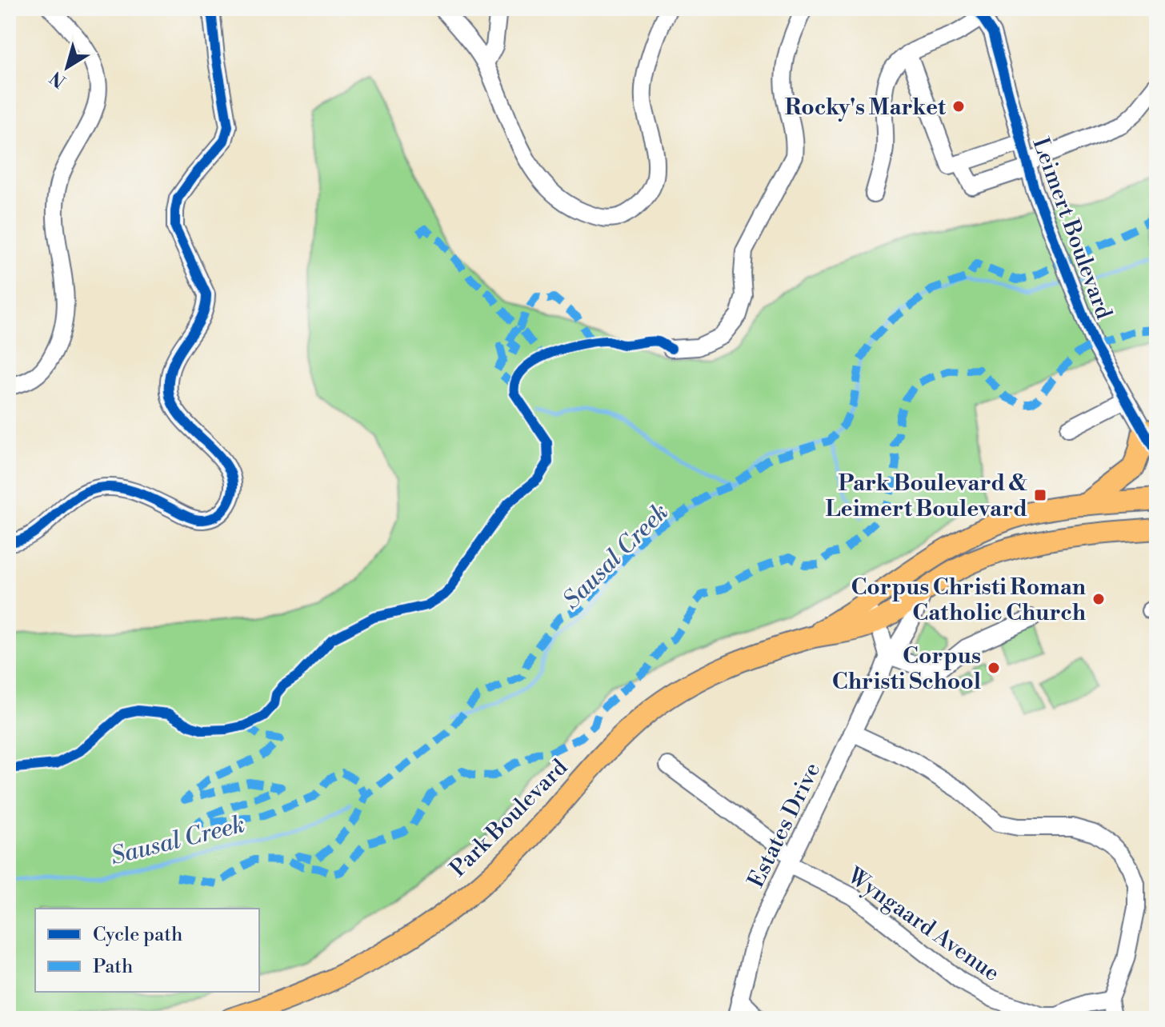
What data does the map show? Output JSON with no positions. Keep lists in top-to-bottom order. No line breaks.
{"streets":{"main road":["Park Boulevard"],"street":["Leimert Boulevard","Estates Drive","Wyngaard Avenue"]},"crossings":[["Park Boulevard","Estates Drive"],["Estates Drive","Wyngaard Avenue"]],"water":["Sausal Creek"],"places":{"other":["Rocky's Market","Corpus Christi Roman Catholic Church","Corpus Christi School"],"transit":["Park Boulevard & Leimert Boulevard"]},"legend":["Cycle path","Path"],"north":"bottom left"}
